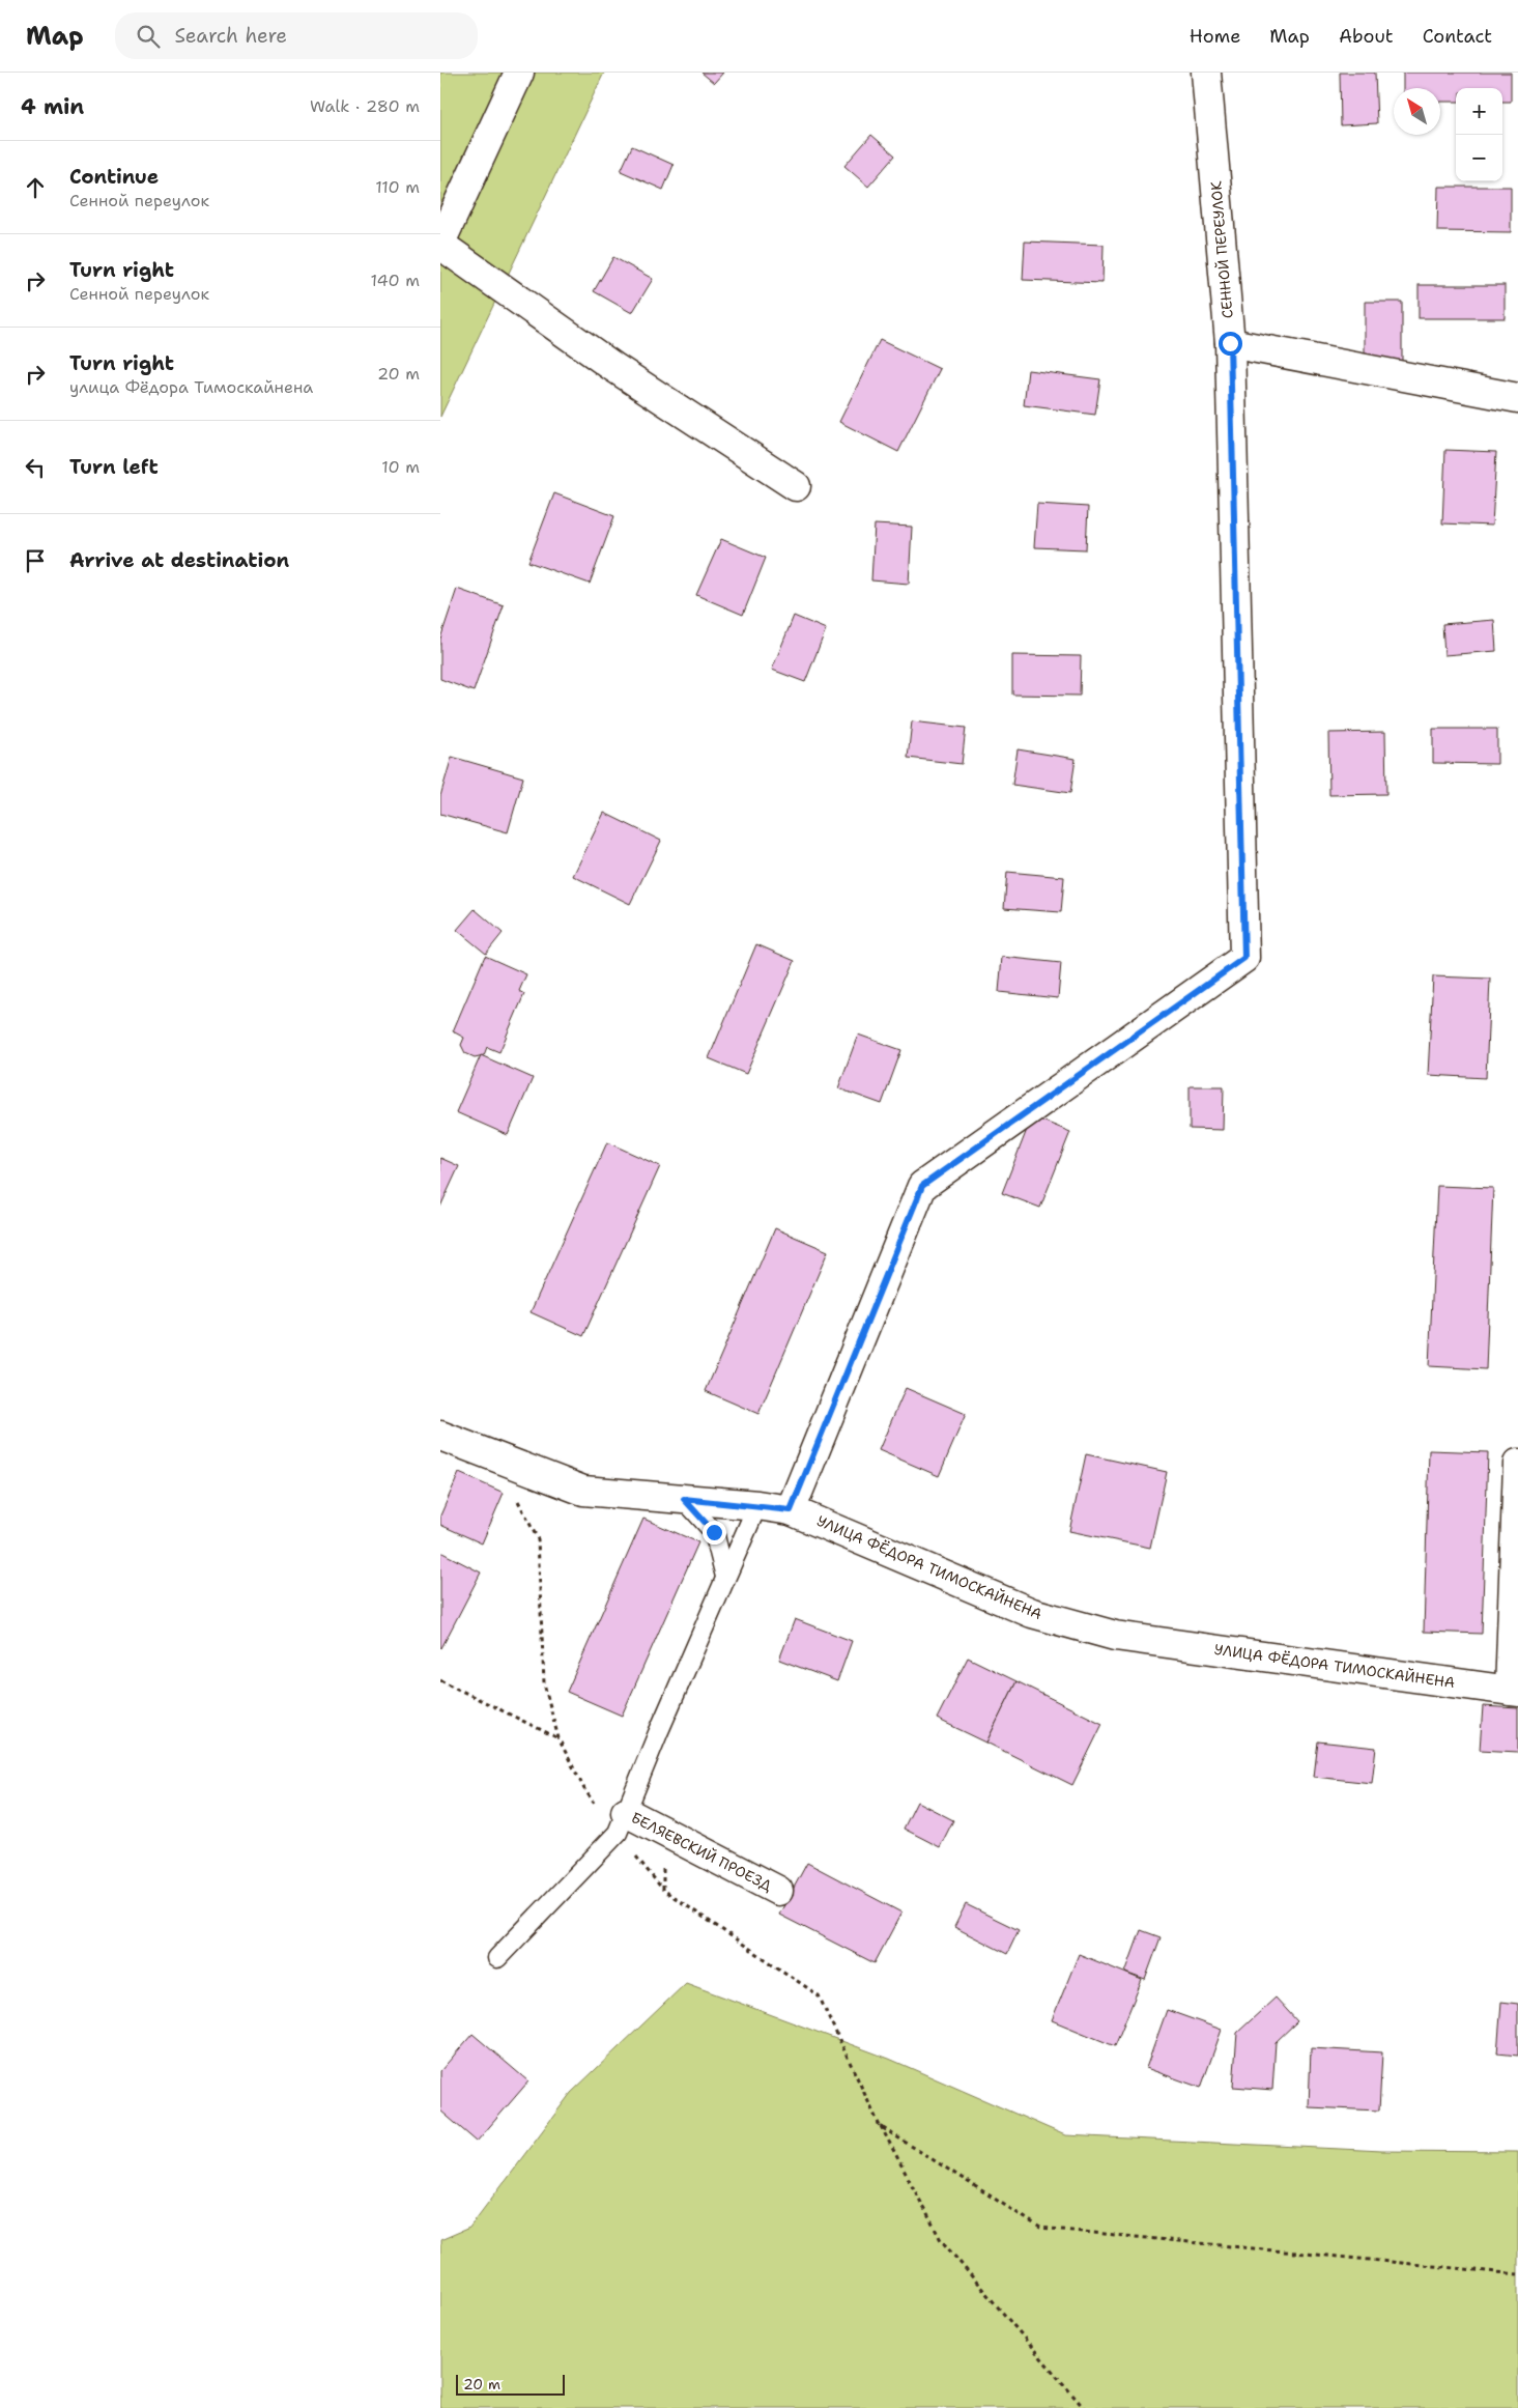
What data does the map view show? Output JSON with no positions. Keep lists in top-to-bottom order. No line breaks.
{"streets":{"street":["СЕННОЙ ПЕРЕУЛОК","УЛИЦА ФЁДОРА ТИМОСКАЙНЕНА","БЕЛЯЕВСКИЙ ПРОЕЗД"]},"crossings":[["СЕННОЙ ПЕРЕУЛОК","УЛИЦА ФЁДОРА ТИМОСКАЙНЕНА"]],"scale_bar":"20 m","north":"top left","page":{"header":"Map","search":"Search here","nav":["Home","Map","About","Contact"],"heading":["4 min","Walk · 280 m"],"map_buttons":["+","−"],"list":[["Continue","Сенной переулок","110 m"],["Turn right","Сенной переулок","140 m"],["Turn right","улица Фёдора Тимоскайнена","20 m"],["Turn left","10 m"],"Arrive at destination"],"scale":"20 m"}}
